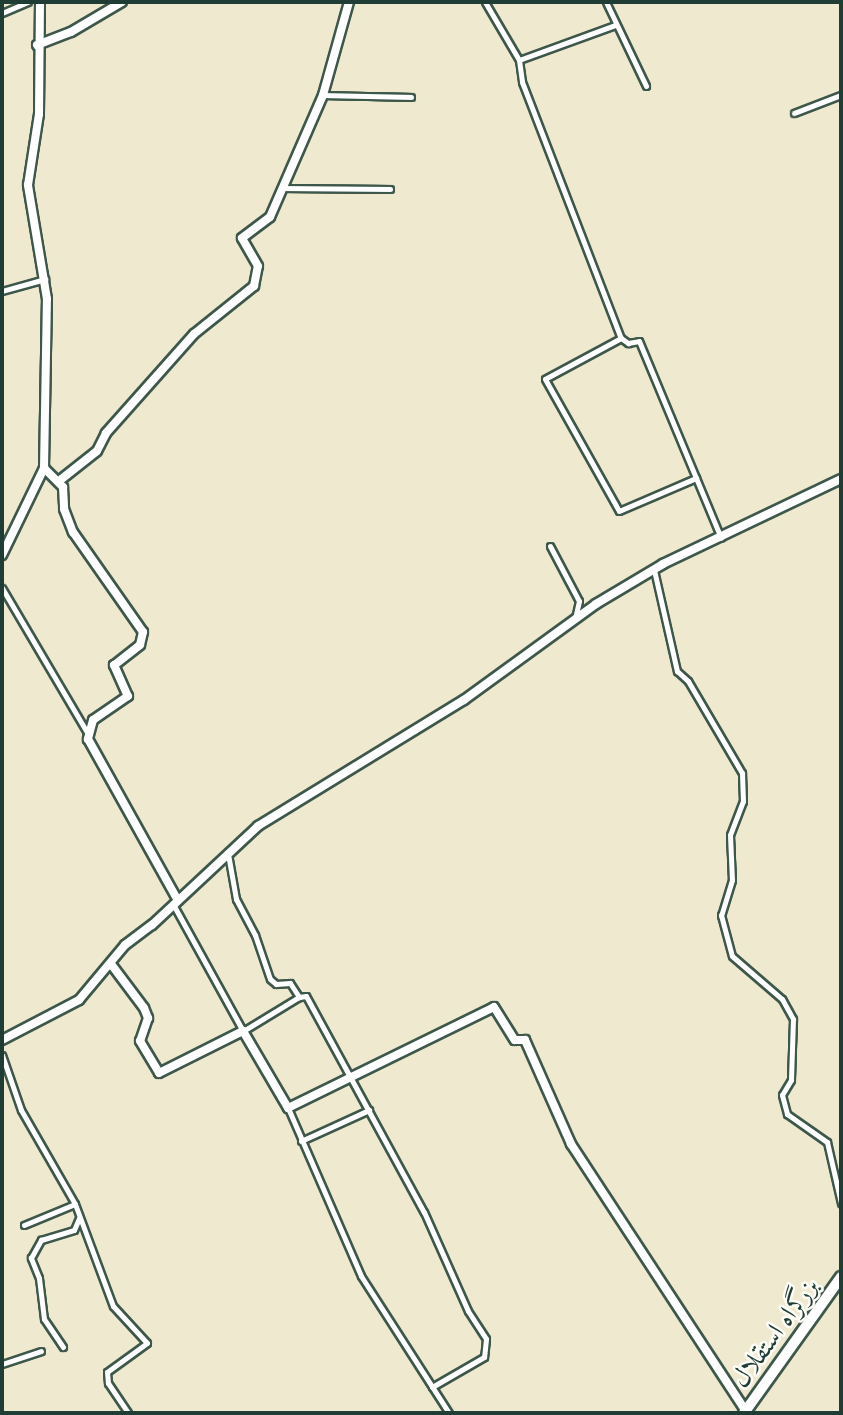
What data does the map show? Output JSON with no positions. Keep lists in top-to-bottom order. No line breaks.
{"streets":{"highway":["بزرگراه استقلال"]}}
